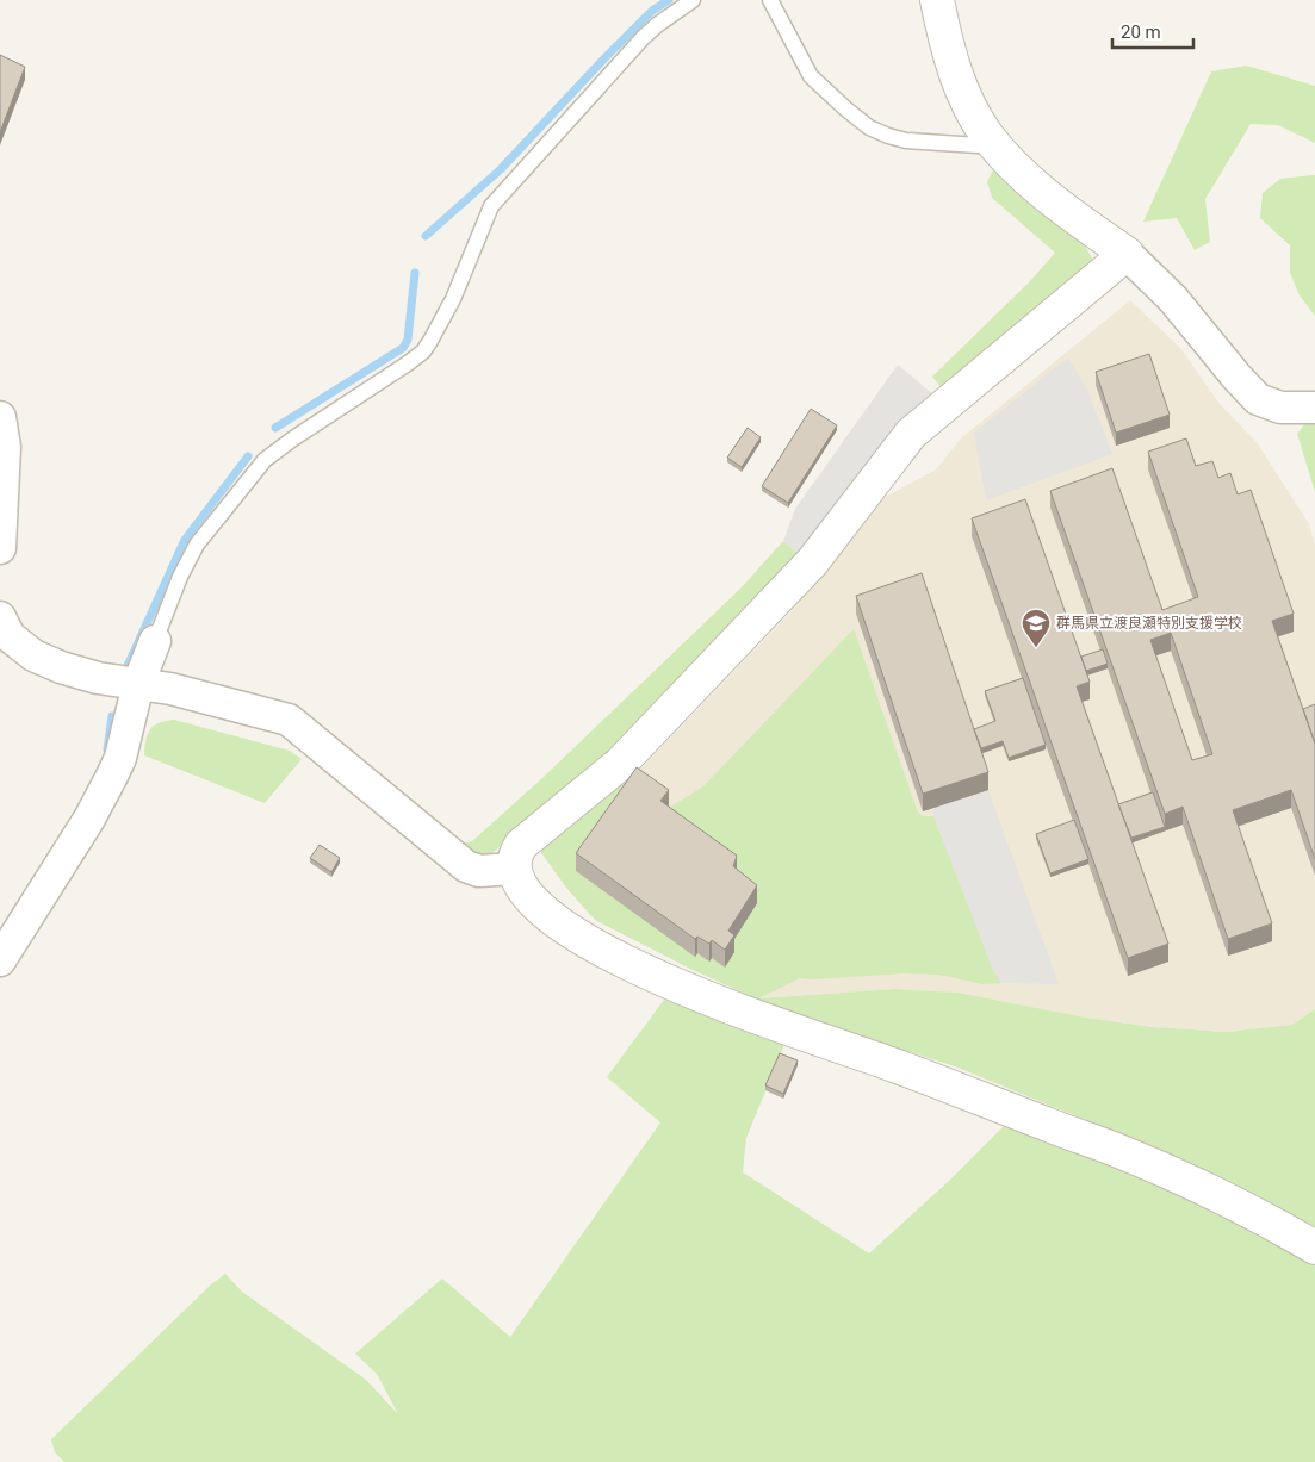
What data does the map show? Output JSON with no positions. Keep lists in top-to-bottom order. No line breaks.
{"places":{"school or university":["群馬県立渡良瀬特別支援学校"]},"scale_bar":"20 m"}
